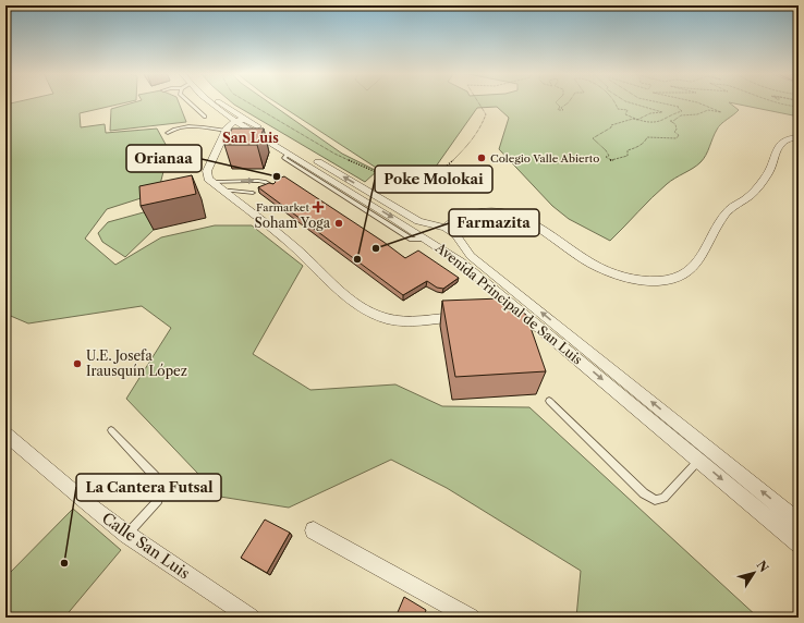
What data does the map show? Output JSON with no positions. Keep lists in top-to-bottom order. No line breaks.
{"streets":{"street":["Avenida Principal de San Luis","Calle San Luis"]},"districts":["San Luis"],"places":{"other":["Colegio Valle Abierto","Orianaa","Soham Yoga","Farmazita","Poke Molokai","U.E. Josefa Irausquín López","La Cantera Futsal"],"health":["Farmarket"]},"north":"top right"}
